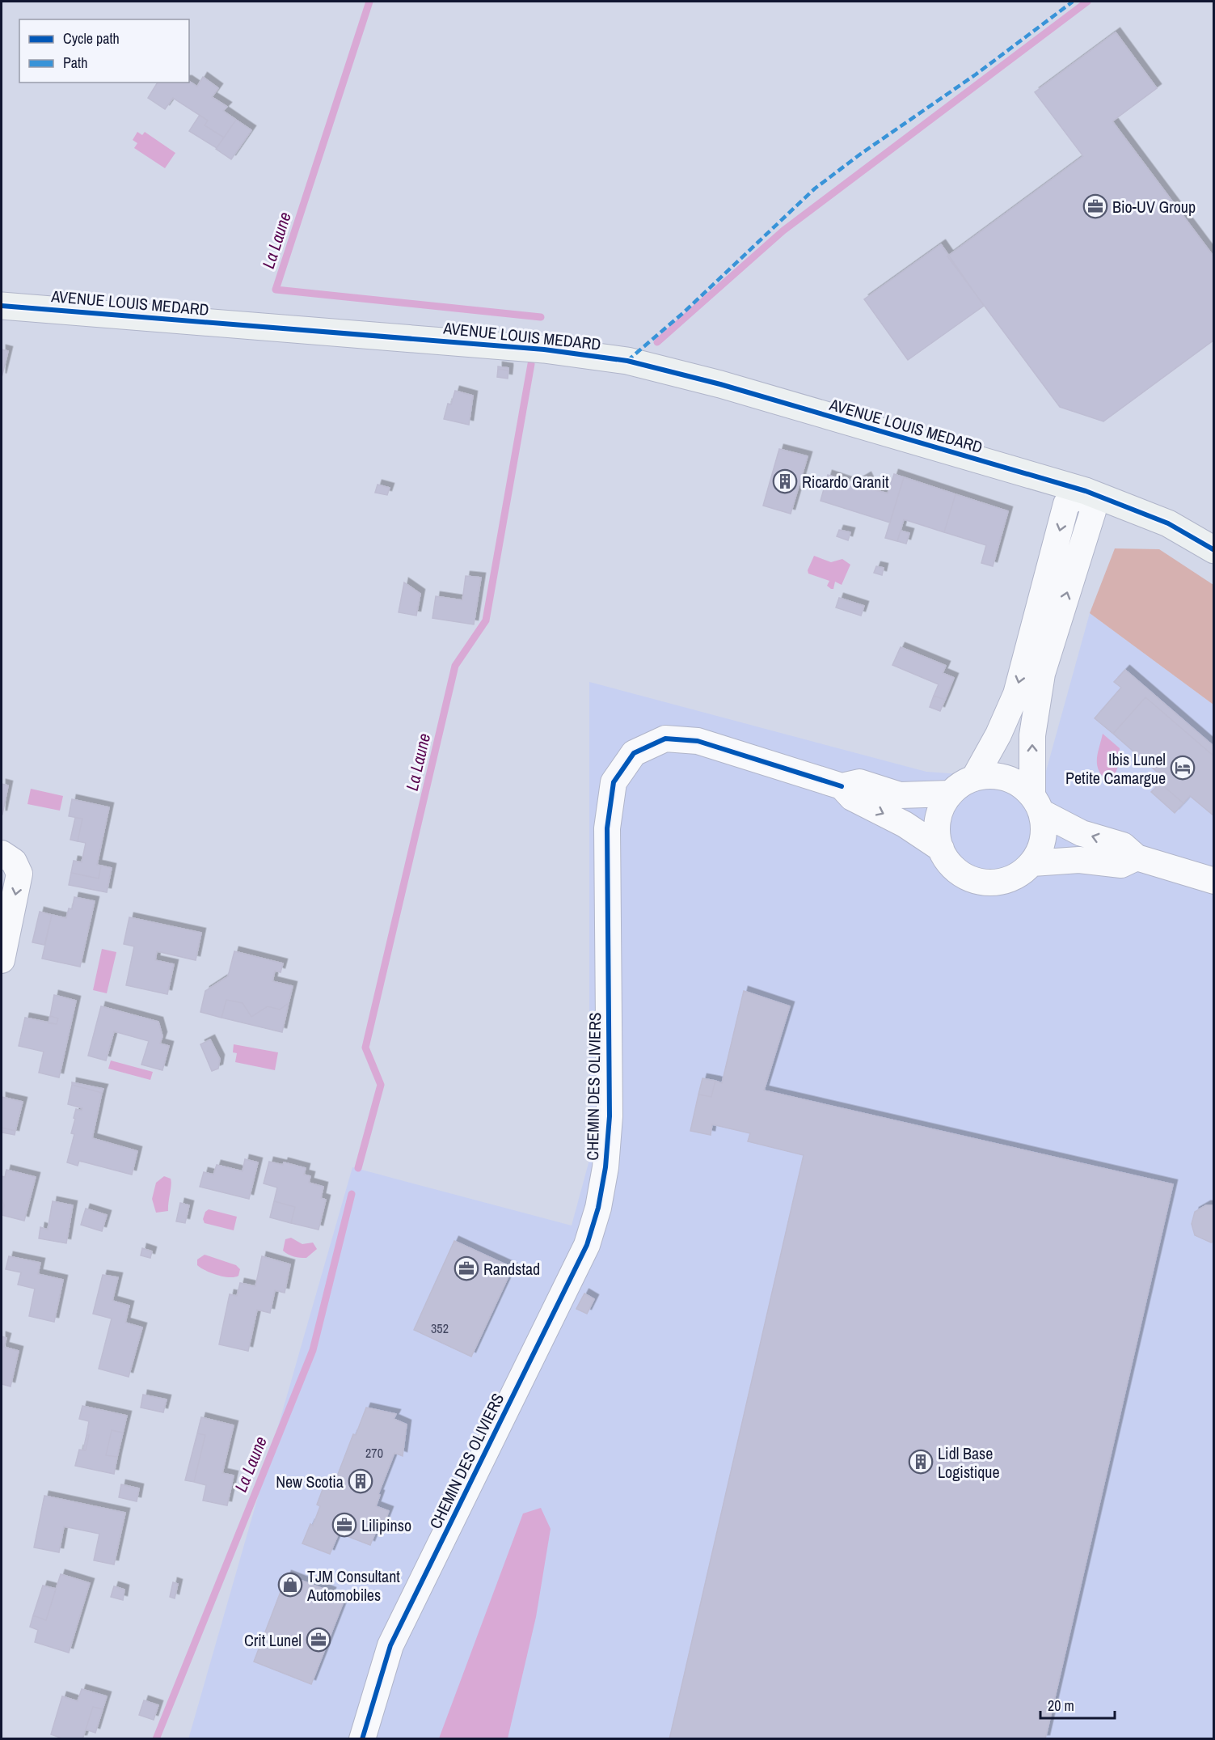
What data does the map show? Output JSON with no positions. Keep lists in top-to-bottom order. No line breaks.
{"streets":{"street":["AVENUE LOUIS MEDARD","CHEMIN DES OLIVIERS"]},"water":["La Laune"],"places":{"office":["Bio-UV Group","Randstad","Lilipinso","Crit Lunel"],"building":["Ricardo Granit","Lidl Base Logistique","New Scotia"],"hotel":["Ibis Lunel Petite Camargue"],"shop":["TJM Consultant Automobiles"]},"house_numbers":["352","270"],"legend":["Cycle path","Path"],"scale_bar":"20 m"}
